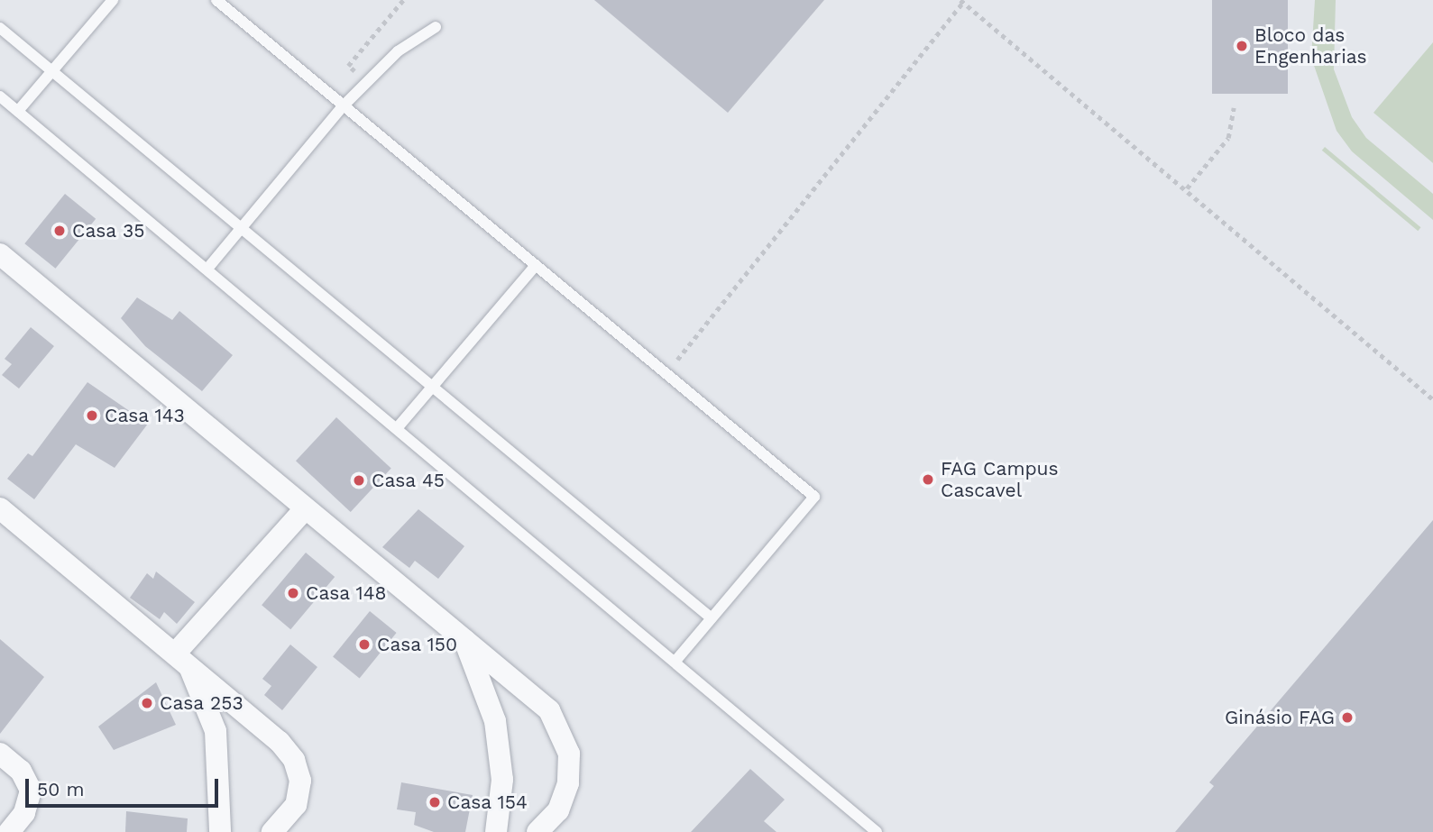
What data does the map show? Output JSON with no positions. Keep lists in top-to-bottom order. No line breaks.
{"places":["Bloco das Engenharias","Casa 35","Casa 143","FAG Campus Cascavel","Casa 45","Casa 148","Casa 150","Casa 253","Ginásio FAG","Casa 154"],"scale_bar":"50 m"}
